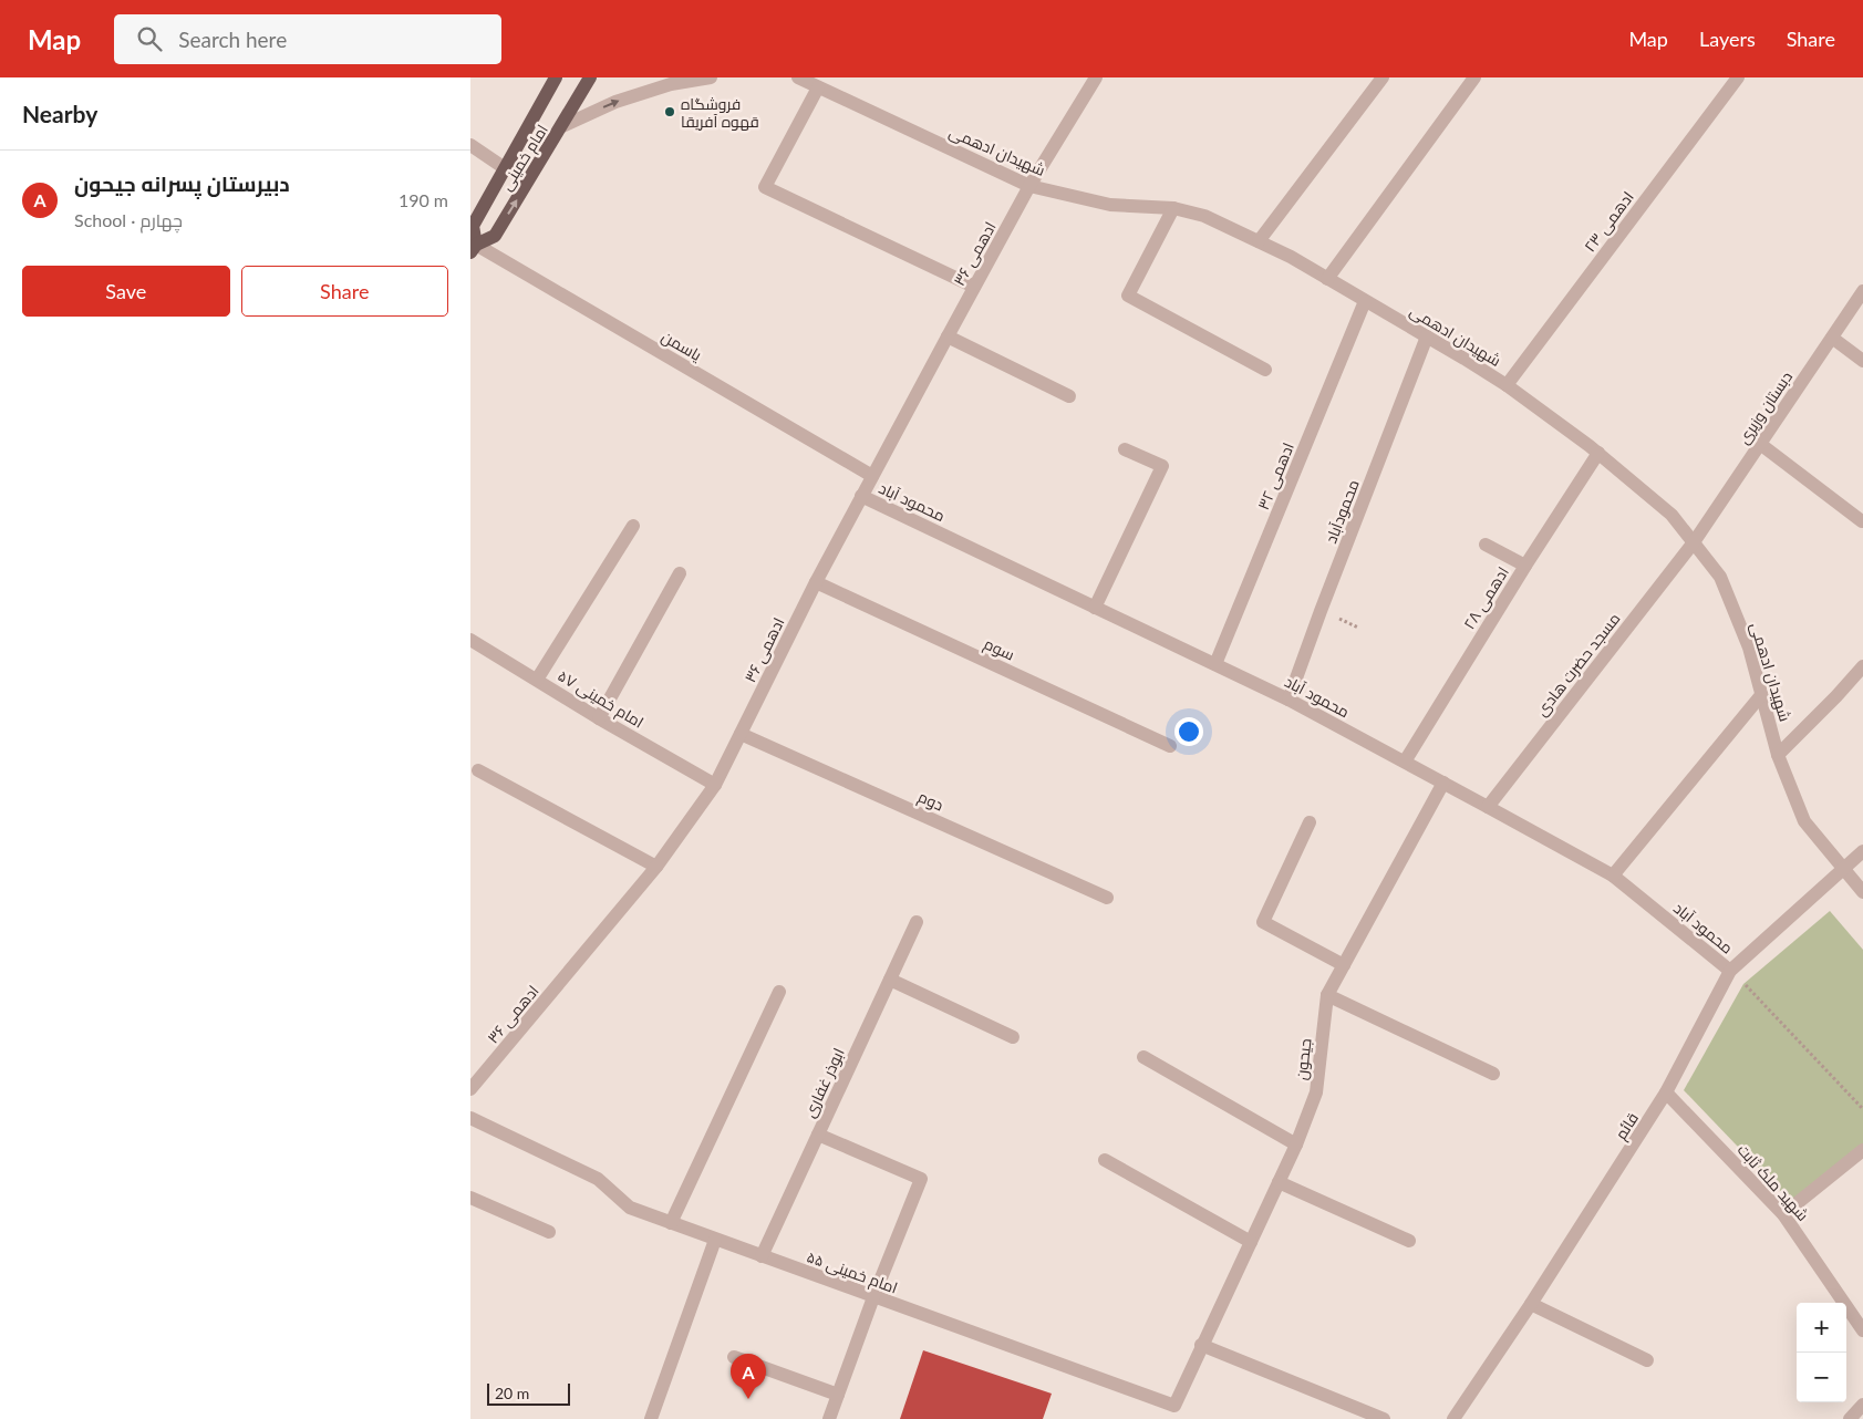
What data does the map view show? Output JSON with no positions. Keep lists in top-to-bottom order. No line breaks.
{"streets":{"main road":["امام خمینی"],"street":["شهیدان ادهمی","ادهمی ۲۳","ادهمی ۳۶","یاسمن","دبستان وزیری","ادهمی ۳۲","محمود آباد","محمودآباد","ادهمی ۲۸","سوم","مسجد حضرت هادی","امام خمینی ۵۷","دوم","جیحون","ابوذر غفاری","قائم","شهید ملک ثابت","امام خمینی ۵۵"]},"crossings":[["شهیدان ادهمی","ادهمی ۲۳"],["شهیدان ادهمی","ادهمی ۳۶"],["شهیدان ادهمی","دبستان وزیری"],["شهیدان ادهمی","ادهمی ۳۲"],["شهیدان ادهمی","محمودآباد"],["شهیدان ادهمی","ادهمی ۲۸"],["شهیدان ادهمی","مسجد حضرت هادی"],["شهیدان ادهمی","قائم"],["امام خمینی","یاسمن"],["ادهمی ۳۶","یاسمن"],["ادهمی ۳۶","محمود آباد"],["ادهمی ۳۶","سوم"],["ادهمی ۳۶","امام خمینی ۵۷"],["ادهمی ۳۶","دوم"],["دبستان وزیری","مسجد حضرت هادی"],["ادهمی ۳۲","محمود آباد"],["محمود آباد","محمودآباد"],["محمود آباد","ادهمی ۲۸"],["محمود آباد","مسجد حضرت هادی"],["محمود آباد","جیحون"],["محمود آباد","قائم"],["جیحون","امام خمینی ۵۵"],["ابوذر غفاری","امام خمینی ۵۵"],["قائم","شهید ملک ثابت"]],"places":["فروشگاه قهوه آفریقا"],"scale_bar":"20 m","page":{"header":"Map","search":"Search here","nav":["Map","Layers","Share"],"heading":"Nearby","list":[{"mark":"A","name":"دبیرستان پسرانه جیحون","note":"School · چهارم","value":"190 m"}],"buttons":["Save","Share"],"map_buttons":["+","−"],"pins":"A","scale":"20 m"}}
